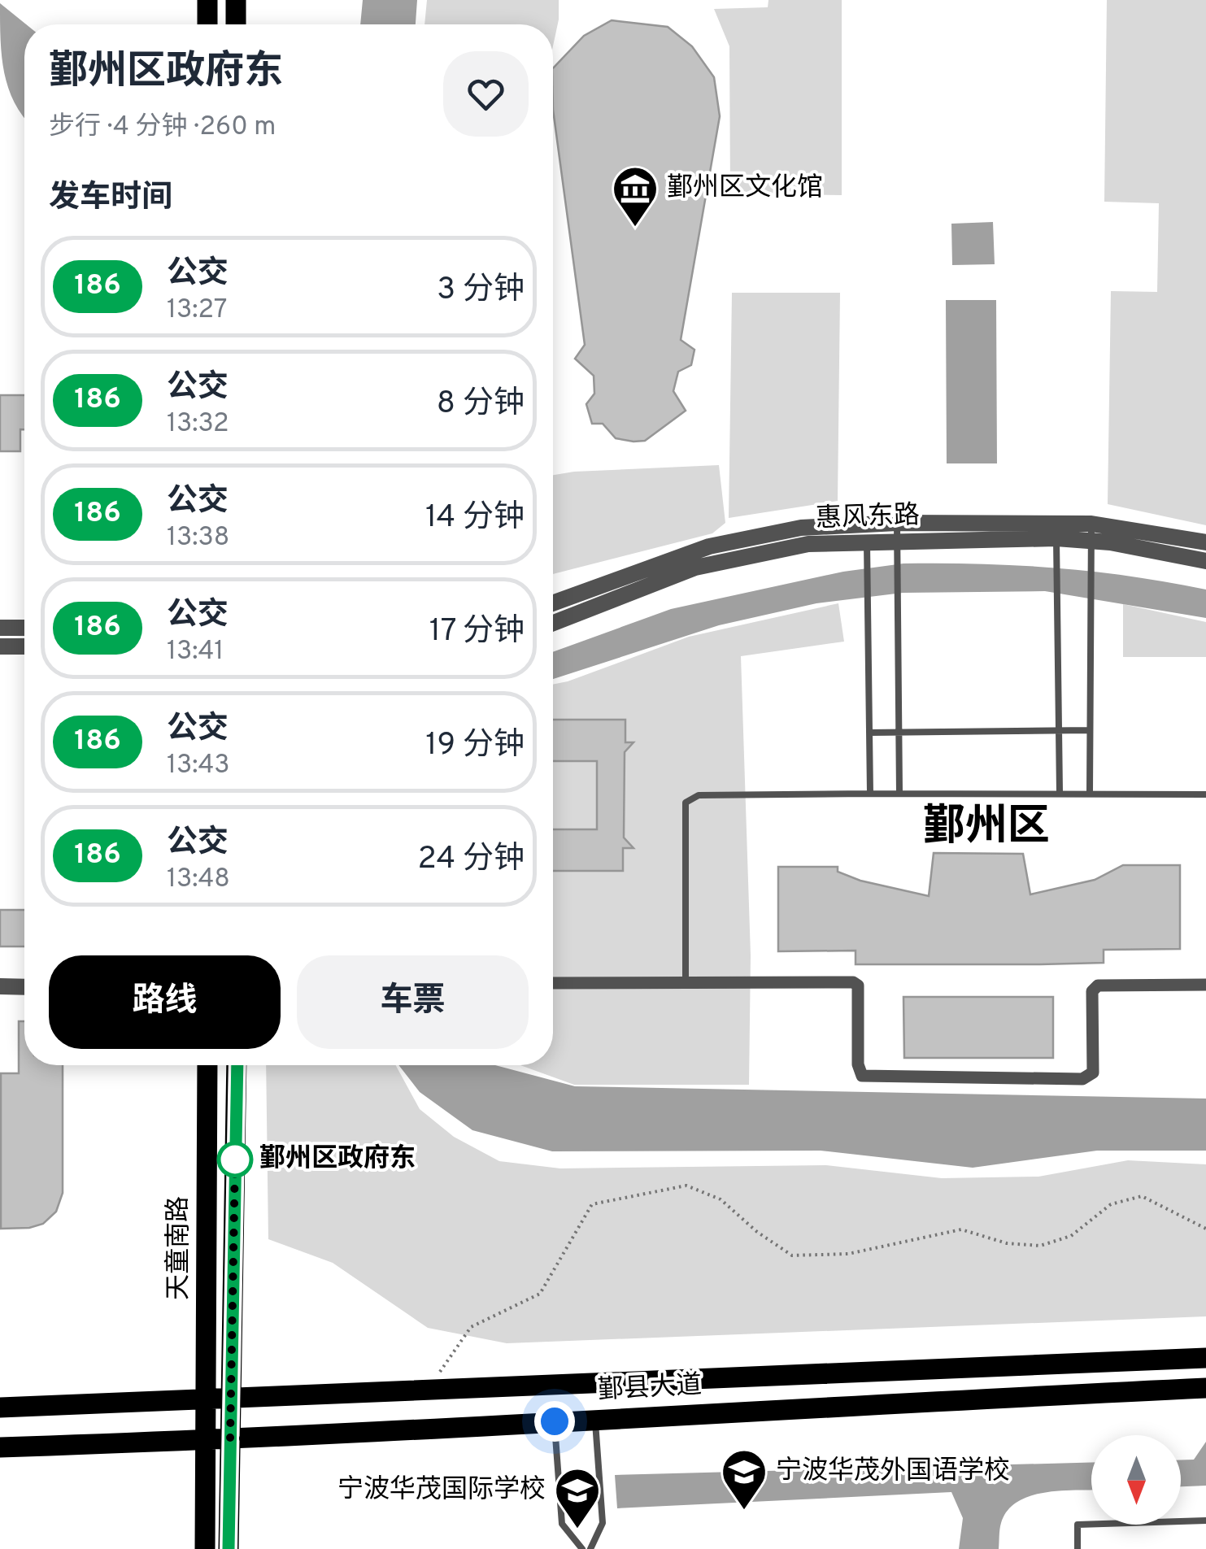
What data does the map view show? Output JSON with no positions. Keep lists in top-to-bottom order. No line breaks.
{"streets":{"main road":["天童南路","鄞县大道"],"street":["惠风东路"]},"crossings":[["天童南路","鄞县大道"]],"districts":["鄞州区"],"places":{"museum":["鄞州区文化馆"],"other":["鄞州区政府东"],"school or university":["宁波华茂外国语学校","宁波华茂国际学校"]},"lines":["bus line 186"],"north":"bottom","page":{"heading":[["鄞州区政府东","步行 · 4 分钟 · 260 m"],"发车时间"],"list":[{"mark":"186","name":"公交","note":"13:27","value":"3 分钟"},{"mark":"186","name":"公交","note":"13:32","value":"8 分钟"},{"mark":"186","name":"公交","note":"13:38","value":"14 分钟"},{"mark":"186","name":"公交","note":"13:41","value":"17 分钟"},{"mark":"186","name":"公交","note":"13:43","value":"19 分钟"},{"mark":"186","name":"公交","note":"13:48","value":"24 分钟"}],"buttons":["路线","车票"]}}
